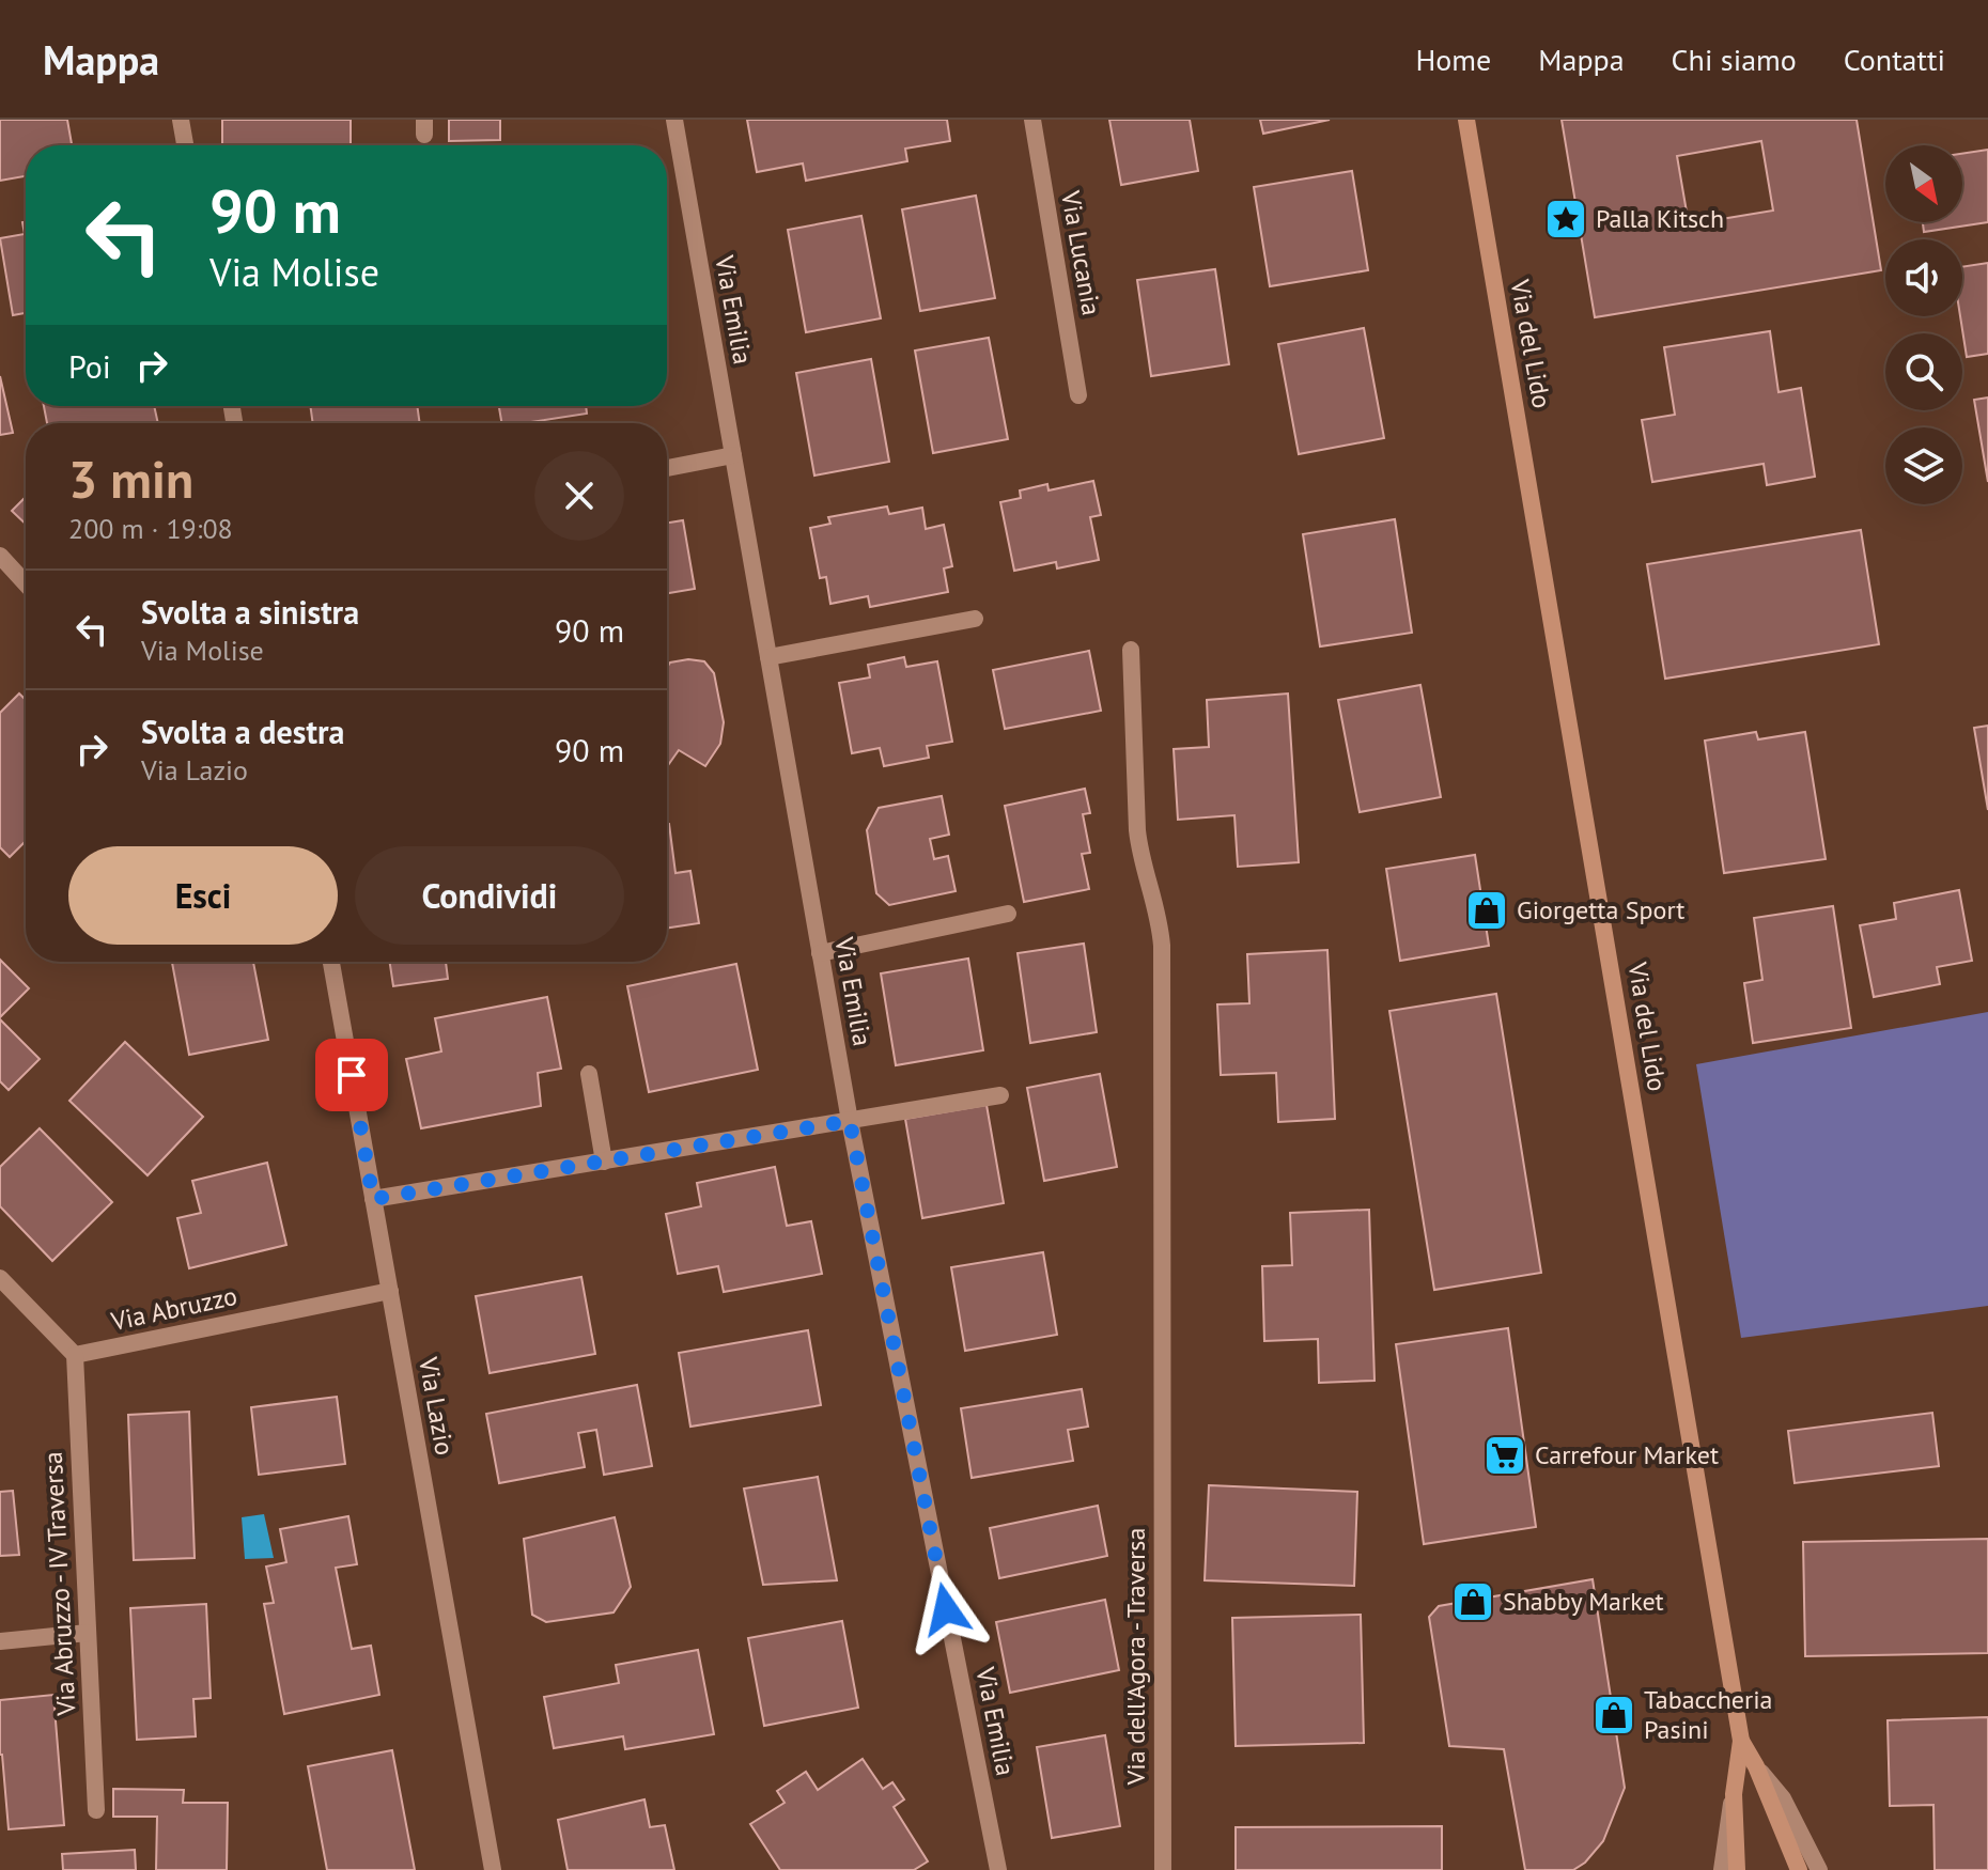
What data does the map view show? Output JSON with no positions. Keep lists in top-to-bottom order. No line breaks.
{"streets":{"main road":["Via del Lido"],"street":["Via Lucania","Via Emilia","Via Abruzzo","Via Lazio","Via Abruzzo - IV Traversa","Via dell'Agora - Traversa"]},"crossings":[["Via Abruzzo","Via Lazio"],["Via Abruzzo","Via Abruzzo - IV Traversa"]],"places":{"place":["Palla Kitsch"],"shop":["Giorgetta Sport","Shabby Market","Tabaccheria Pasini"],"supermarket":["Carrefour Market"]},"north":"bottom right","page":{"header":"Mappa","nav":["Home","Mappa","Chi siamo","Contatti"],"turn":["90 m","Via Molise"],"then":"Poi","heading":["3 min","200 m · 19:08"],"list":[{"name":"Svolta a sinistra","note":"Via Molise","value":"90 m"},{"name":"Svolta a destra","note":"Via Lazio","value":"90 m"}],"buttons":["Esci","Condividi"]}}
